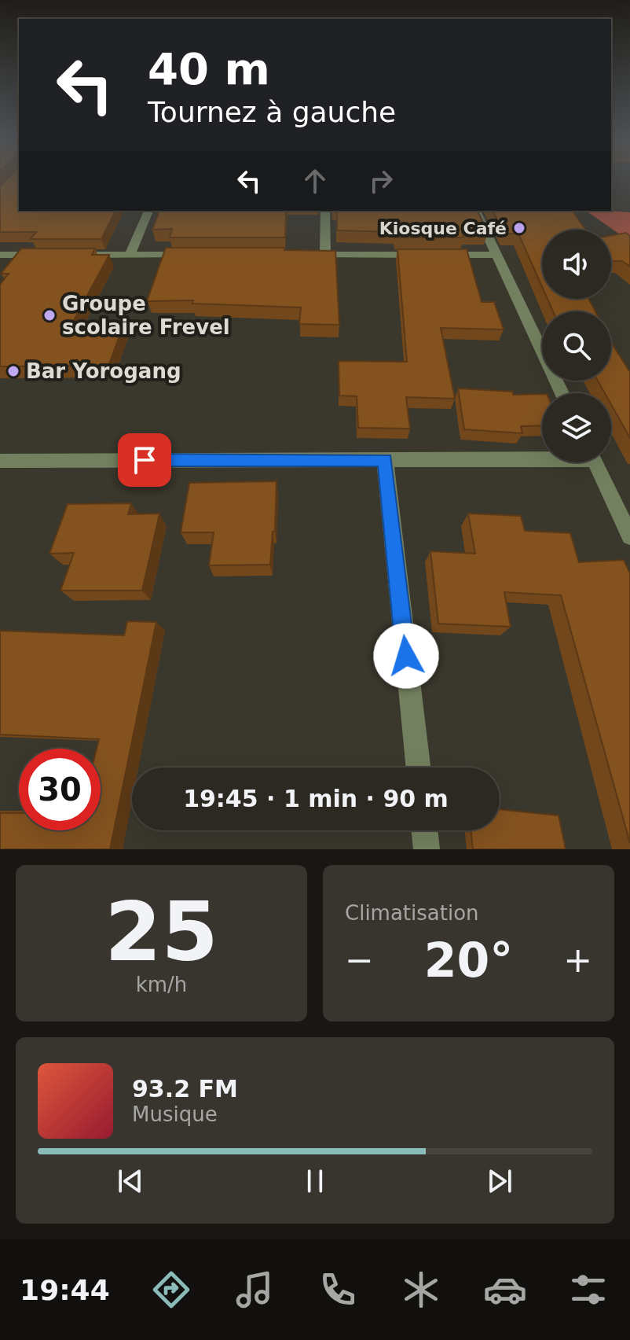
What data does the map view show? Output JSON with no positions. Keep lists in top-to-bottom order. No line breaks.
{"places":["Kiosque Café","Groupe scolaire Frevel","Bar Yorogang"],"page":{"turn":["40 m","Tournez à gauche"],"limit":"30","trip":"19:45 · 1 min · 90 m","tile":[["25","km/h"],"Climatisation"],"heat":["−","20°","+"],"song":["93.2 FM","Musique"],"tabs":"19:44"}}
